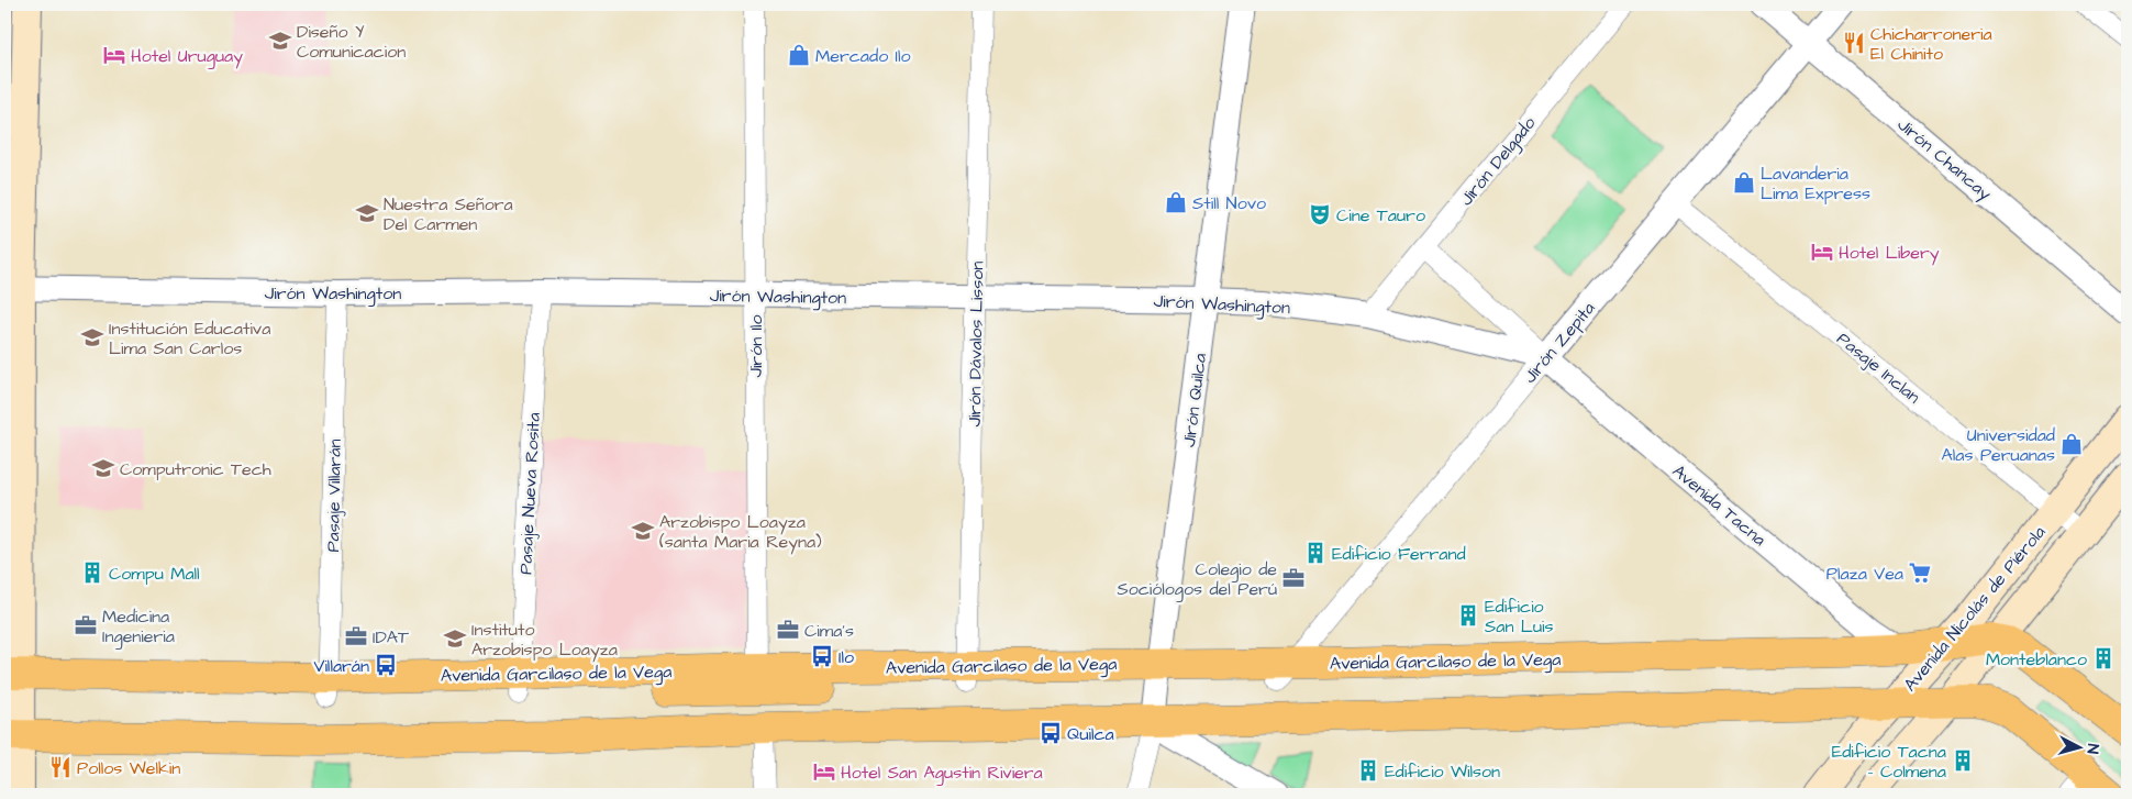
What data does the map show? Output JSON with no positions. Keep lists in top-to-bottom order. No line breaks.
{"streets":{"main road":["Avenida Nicolás de Piérola","Avenida Garcilaso de la Vega"],"street":["Jirón Chancay","Jirón Delgado","Jirón Washington","Jirón Zepita","Jirón Dávalos Lisson","Jirón Ilo","Pasaje Inclan","Jirón Quilca","Pasaje Nueva Rosita","Pasaje Villarán","Avenida Tacna"]},"crossings":[["Jirón Chancay","Jirón Zepita"],["Jirón Delgado","Jirón Washington"],["Jirón Washington","Jirón Zepita"],["Jirón Washington","Jirón Dávalos Lisson"],["Jirón Washington","Jirón Ilo"],["Jirón Washington","Jirón Quilca"],["Jirón Washington","Pasaje Nueva Rosita"],["Jirón Washington","Pasaje Villarán"],["Jirón Washington","Avenida Tacna"],["Jirón Zepita","Pasaje Inclan"],["Jirón Zepita","Avenida Tacna"],["Jirón Zepita","Avenida Garcilaso de la Vega"],["Jirón Dávalos Lisson","Avenida Garcilaso de la Vega"],["Jirón Ilo","Avenida Garcilaso de la Vega"],["Pasaje Inclan","Avenida Nicolás de Piérola"],["Jirón Quilca","Avenida Garcilaso de la Vega"],["Pasaje Nueva Rosita","Avenida Garcilaso de la Vega"],["Pasaje Villarán","Avenida Garcilaso de la Vega"],["Avenida Tacna","Avenida Garcilaso de la Vega"],["Avenida Nicolás de Piérola","Avenida Garcilaso de la Vega"]],"places":{"school or university":["Diseño Y Comunicacion","Nuestra Señora Del Carmen","Institución Educativa Lima San Carlos","Computronic Tech","Arzobispo Loayza (santa Maria Reyna)","Instituto Arzobispo Loayza"],"restaurant":["Chicharroneria El Chinito","Pollos Welkin"],"hotel":["Hotel Uruguay","Hotel Libery","Hotel San Agustin Riviera"],"shop":["Mercado Ilo","Lavanderia Lima Express","Still Novo","Universidad Alas Peruanas"],"theatre":["Cine Tauro"],"building":["Edificio Ferrand","Compu Mall","Edificio San Luis","Monteblanco","Edificio Tacna - Colmena","Edificio Wilson"],"supermarket":["Plaza Vea"],"office":["Colegio de Sociólogos del Perú","Medicina Ingenieria","Cima's","IDAT"],"bus stop":["Ilo","Villarán","Quilca"]},"north":"right"}
